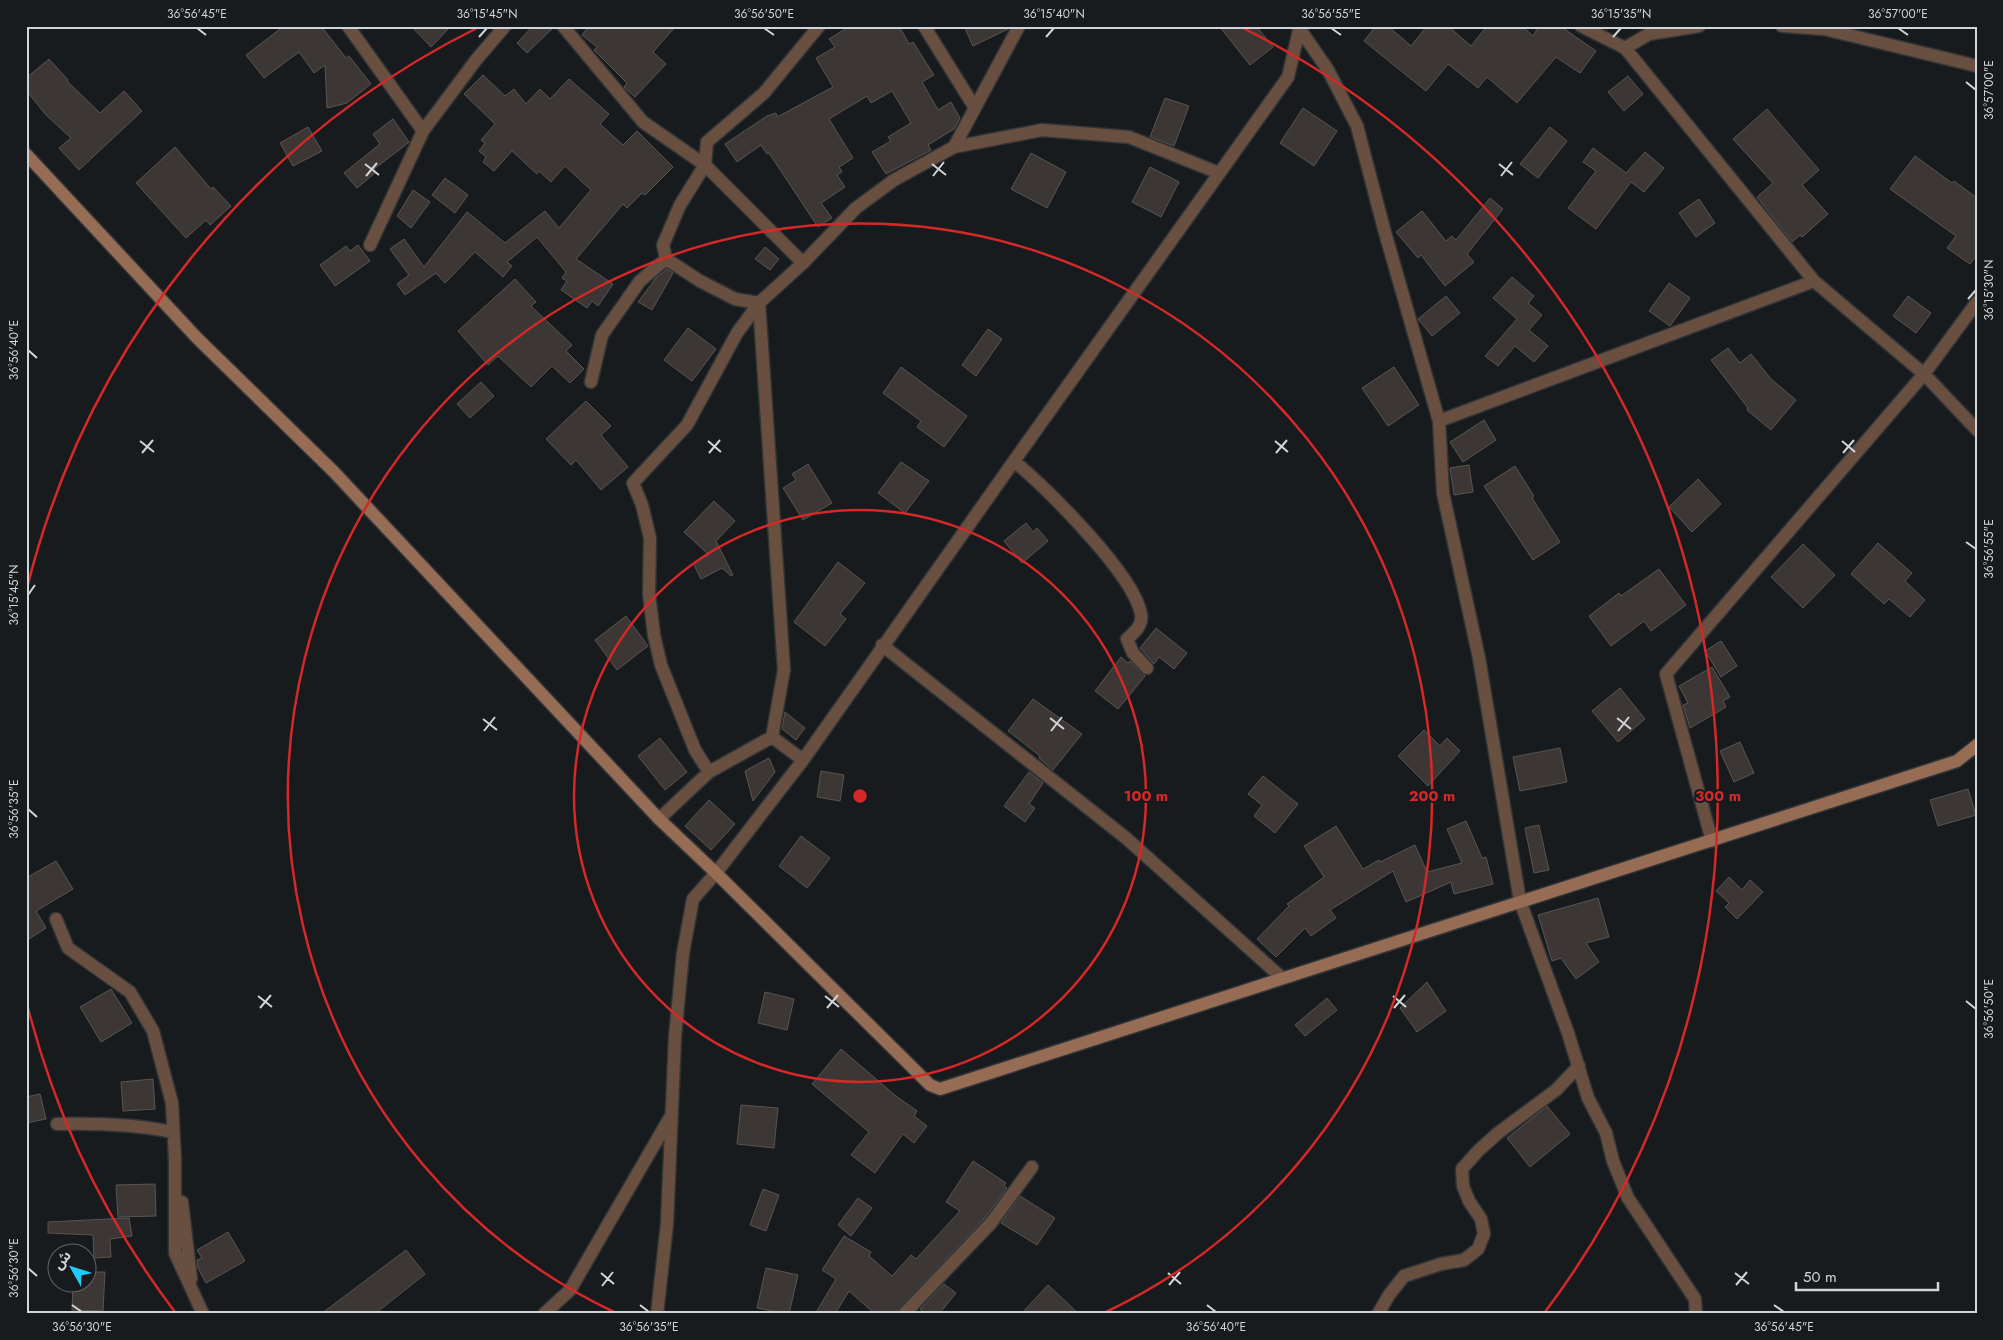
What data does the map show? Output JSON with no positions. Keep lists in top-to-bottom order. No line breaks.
{"scale_bar":"50 m","north":"top left","coordinates":["36°56'45\"E","36°15'45\"N","36°56'50\"E","36°15'40\"N","36°56'55\"E","36°15'35\"N","36°57'00\"E","36°15'30\"N","36°56'40\"E","36°56'35\"E","36°56'30\"E"],"rings":["100 m","200 m","300 m"]}
